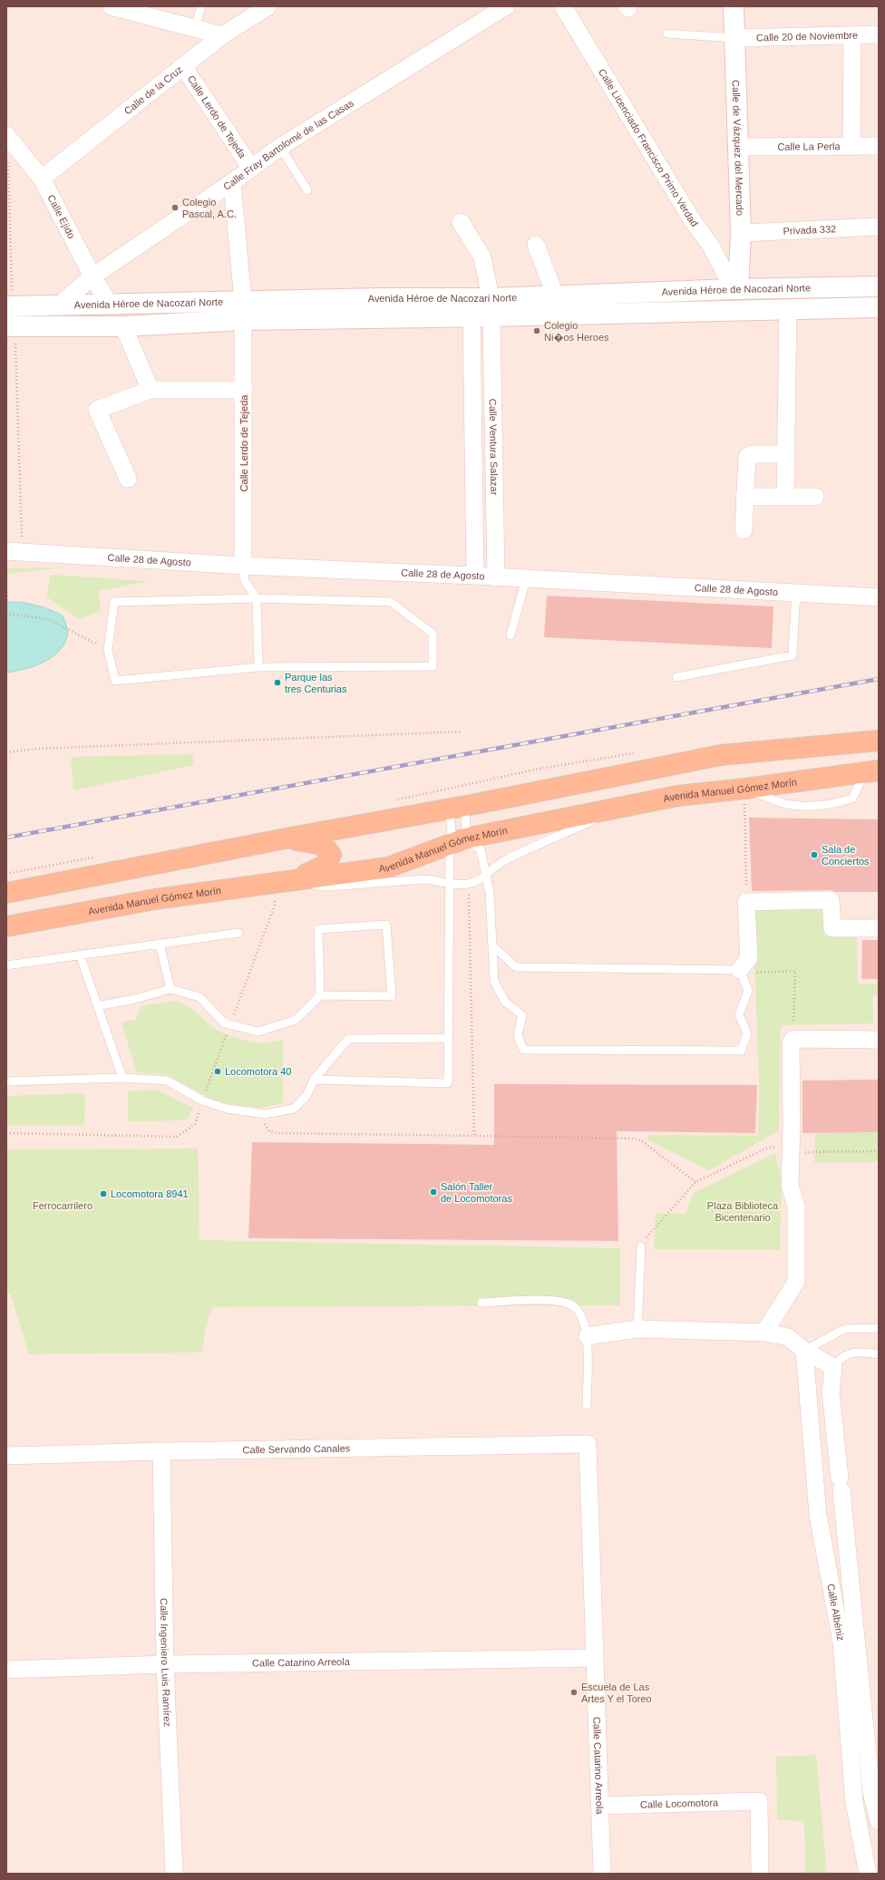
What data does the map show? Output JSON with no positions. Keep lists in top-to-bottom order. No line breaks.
{"streets":{"main road":["Calle de Vázquez del Mercado","Avenida Héroe de Nacozari Norte","Avenida Manuel Gómez Morín"],"street":["Calle 20 de Noviembre","Calle de la Cruz","Calle Lerdo de Tejeda","Calle Fray Bartolomé de las Casas","Calle La Perla","Calle Licenciado Francisco Primo Verdad","Calle Ejido","Privada 332","Calle Ventura Salazar","Calle 28 de Agosto","Calle Servando Canales","Calle Albéniz","Calle Ingeniero Luis Ramírez","Calle Catarino Arreola","Calle Locomotora"]},"crossings":[["Calle 20 de Noviembre","Calle de Vázquez del Mercado"],["Calle de la Cruz","Calle Lerdo de Tejeda"],["Calle de la Cruz","Calle Ejido"],["Calle Lerdo de Tejeda","Calle Fray Bartolomé de las Casas"],["Calle Lerdo de Tejeda","Avenida Héroe de Nacozari Norte"],["Calle Lerdo de Tejeda","Calle 28 de Agosto"],["Calle Fray Bartolomé de las Casas","Calle Ejido"],["Calle Fray Bartolomé de las Casas","Avenida Héroe de Nacozari Norte"],["Calle La Perla","Calle de Vázquez del Mercado"],["Calle Licenciado Francisco Primo Verdad","Calle de Vázquez del Mercado"],["Calle Licenciado Francisco Primo Verdad","Avenida Héroe de Nacozari Norte"],["Calle de Vázquez del Mercado","Privada 332"],["Calle de Vázquez del Mercado","Avenida Héroe de Nacozari Norte"],["Calle Ejido","Avenida Héroe de Nacozari Norte"],["Avenida Héroe de Nacozari Norte","Calle Ventura Salazar"],["Calle Ventura Salazar","Calle 28 de Agosto"],["Calle Servando Canales","Calle Ingeniero Luis Ramírez"],["Calle Servando Canales","Calle Catarino Arreola"],["Calle Ingeniero Luis Ramírez","Calle Catarino Arreola"],["Calle Catarino Arreola","Calle Locomotora"]],"parks":["Ferrocarrilero","Plaza Biblioteca Bicentenario"],"places":["Colegio Pascal, A.C.","Colegio Ni�os Heroes","Parque las tres Centurias","Sala de Conciertos","Locomotora 40","Salón Taller de Locomotoras","Locomotora 8941","Escuela de Las Artes Y el Toreo"]}
